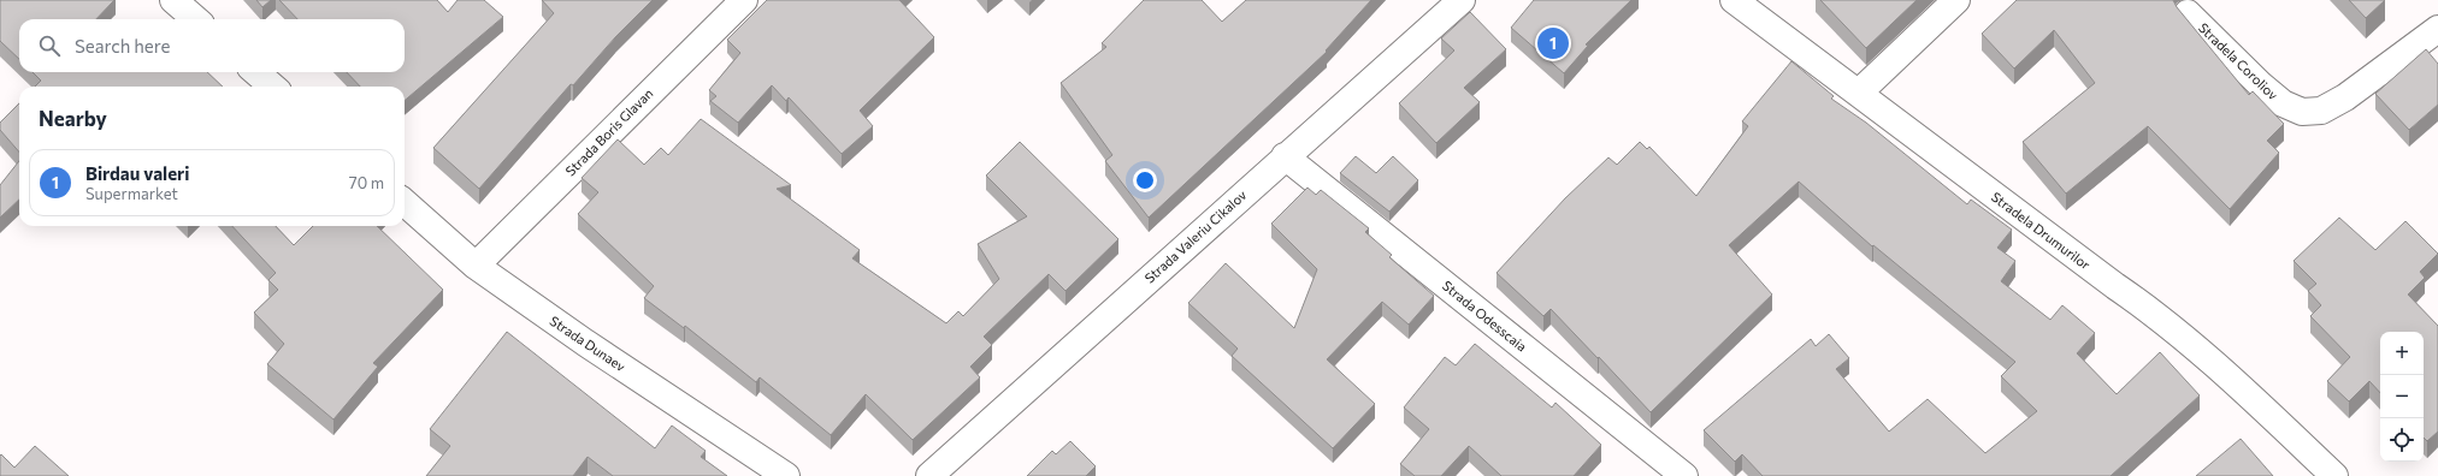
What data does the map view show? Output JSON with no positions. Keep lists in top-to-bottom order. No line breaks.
{"streets":{"street":["Stradela Coroliov","Strada Boris Glavan","Stradela Drumurilor","Strada Valeriu Cikalov","Strada Odesscaia","Strada Dunaev"]},"crossings":[["Strada Boris Glavan","Strada Dunaev"],["Strada Valeriu Cikalov","Strada Odesscaia"]],"page":{"search":"Search here","pins":"1","heading":"Nearby","list":[{"mark":"1","name":"Birdau valeri","note":"Supermarket","value":"70 m"}],"map_buttons":["+","−"]}}
